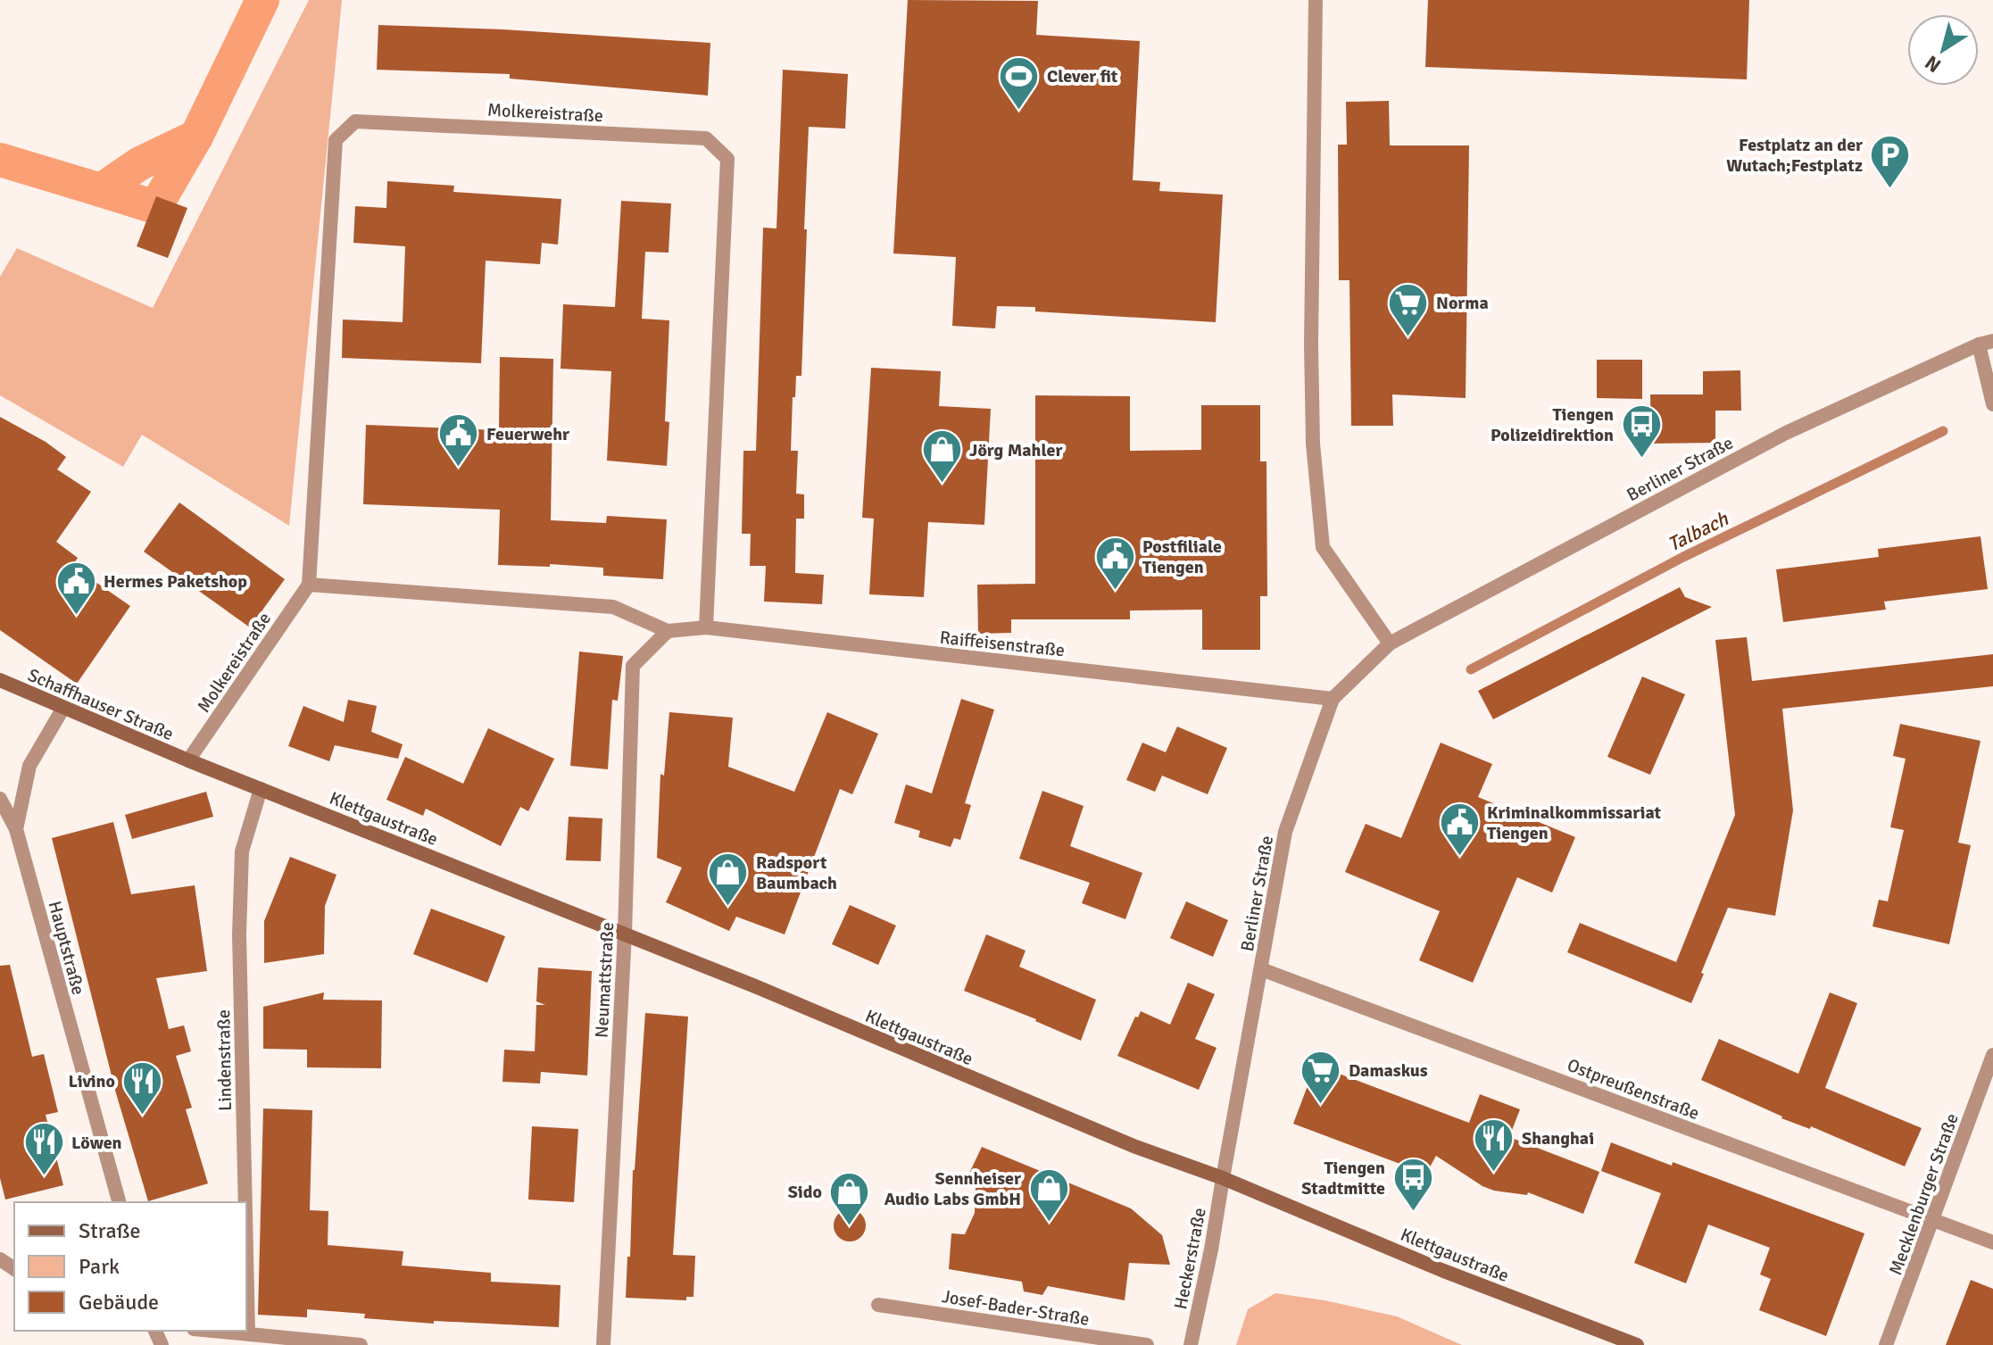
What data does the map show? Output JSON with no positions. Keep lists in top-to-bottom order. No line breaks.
{"streets":{"main road":["Schaffhauser Straße","Klettgaustraße"],"street":["Molkereistraße","Berliner Straße","Raiffeisenstraße","Hauptstraße","Neumattstraße","Lindenstraße","Ostpreußenstraße","Mecklenburger Straße","Heckerstraße","Josef-Bader-Straße"]},"crossings":[["Molkereistraße","Raiffeisenstraße"],["Molkereistraße","Schaffhauser Straße"],["Molkereistraße","Klettgaustraße"],["Berliner Straße","Raiffeisenstraße"],["Berliner Straße","Klettgaustraße"],["Berliner Straße","Ostpreußenstraße"],["Berliner Straße","Heckerstraße"],["Raiffeisenstraße","Neumattstraße"],["Schaffhauser Straße","Klettgaustraße"],["Schaffhauser Straße","Hauptstraße"],["Klettgaustraße","Neumattstraße"],["Klettgaustraße","Lindenstraße"],["Klettgaustraße","Heckerstraße"],["Ostpreußenstraße","Mecklenburger Straße"]],"water":["Talbach"],"places":{"sports":["Clever fit"],"parking":["Festplatz an der Wutach;Festplatz"],"supermarket":["Norma","Damaskus"],"bus stop":["Tiengen Polizeidirektion","Tiengen Stadtmitte"],"public building":["Feuerwehr","Postfiliale Tiengen","Hermes Paketshop","Kriminalkommissariat Tiengen"],"shop":["Jörg Mahler","Radsport Baumbach","Sennheiser Audio Labs GmbH","Sido"],"restaurant":["Livino","Shanghai","Löwen"]},"legend":["Straße","Park","Gebäude"],"north":"bottom left"}
